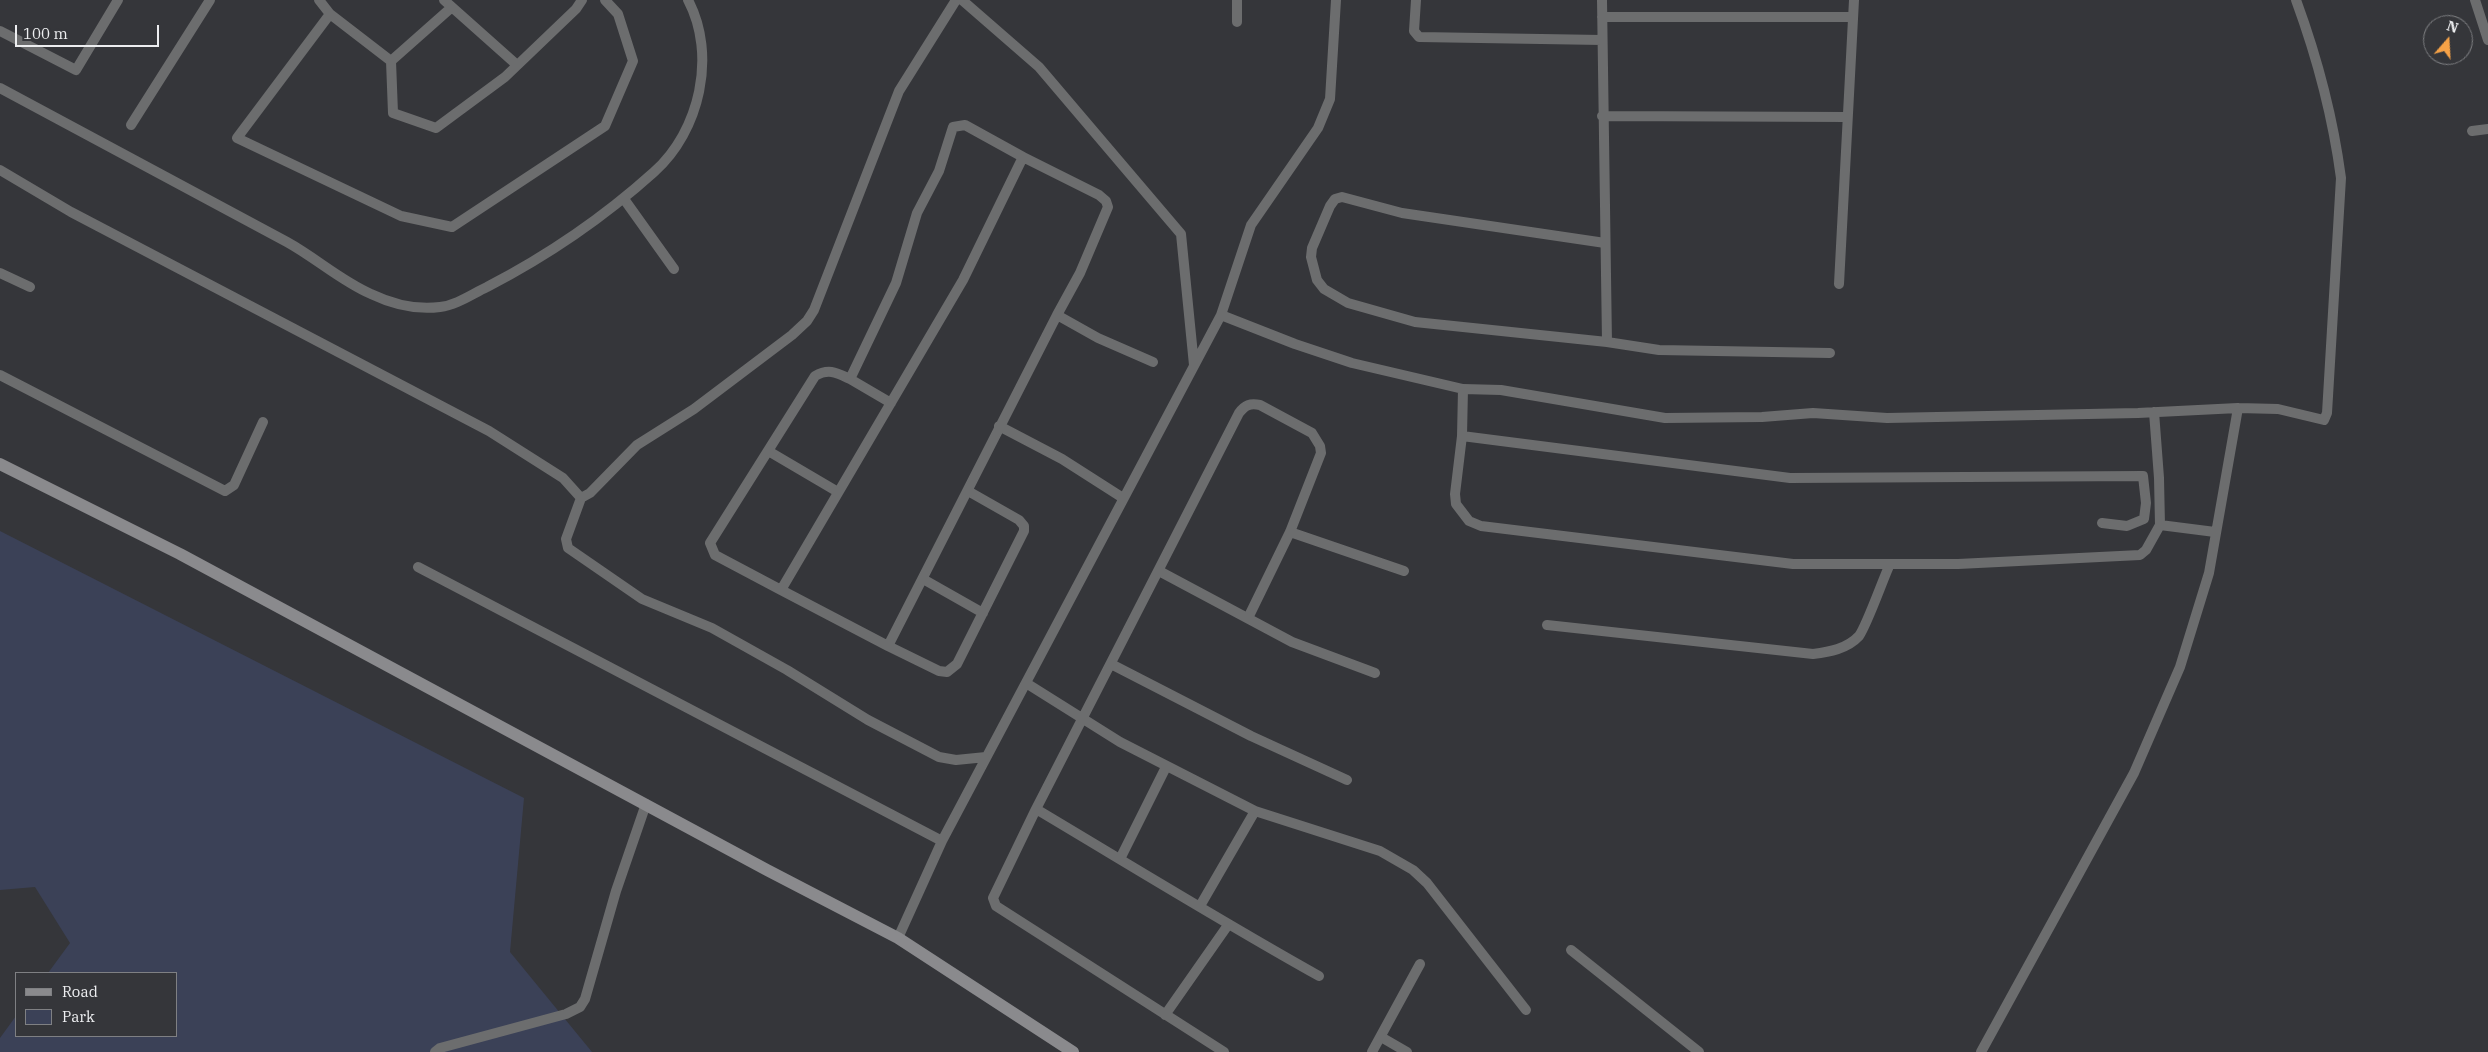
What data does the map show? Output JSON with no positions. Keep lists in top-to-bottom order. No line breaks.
{"legend":["Road","Park"],"scale_bar":"100 m","north":"top"}
